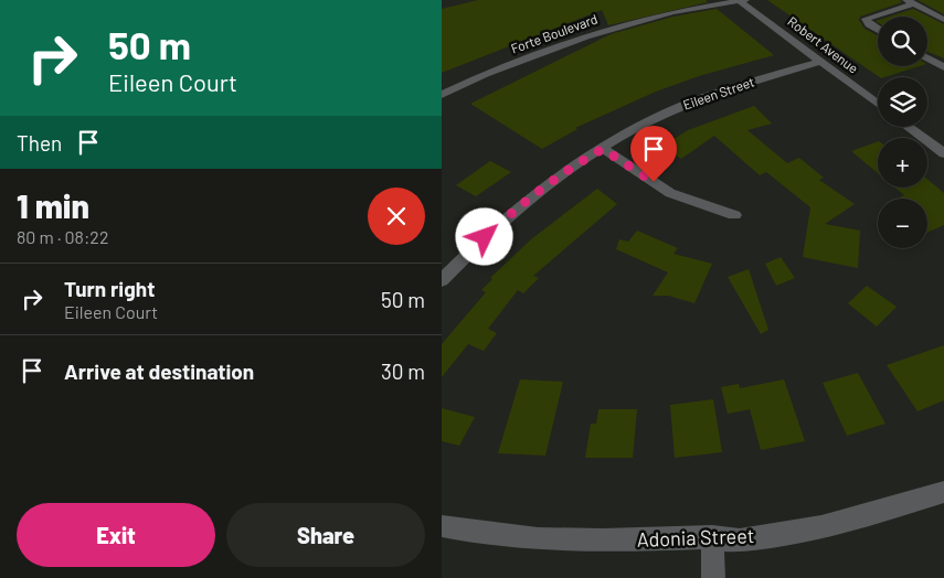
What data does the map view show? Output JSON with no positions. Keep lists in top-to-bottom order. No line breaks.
{"streets":{"street":["Forte Boulevard","Robert Avenue","Eileen Street","Adonia Street"]},"crossings":[["Forte Boulevard","Robert Avenue"],["Robert Avenue","Eileen Street"]],"page":{"turn":["50 m","Eileen Court"],"map_buttons":["+","−"],"then":"Then","heading":["1 min","80 m · 08:22"],"list":[{"name":"Turn right","note":"Eileen Court","value":"50 m"},{"name":"Arrive at destination","value":"30 m"}],"buttons":["Exit","Share"]}}
